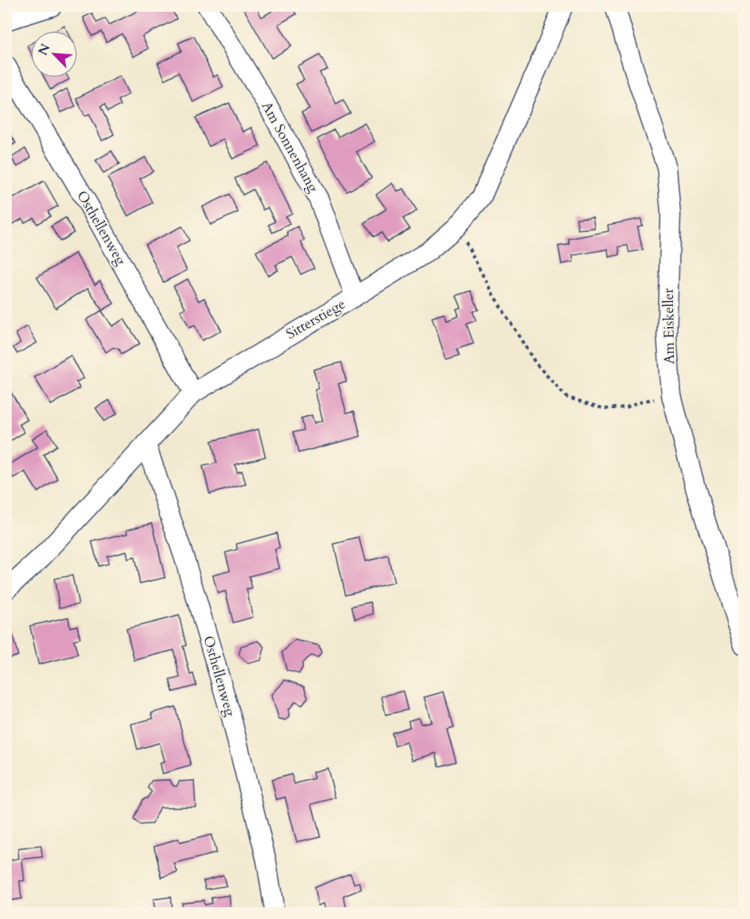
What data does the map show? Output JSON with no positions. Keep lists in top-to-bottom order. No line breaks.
{"streets":{"street":["Am Sonnenhang","Osthellenweg","Sitterstiege","Am Eiskeller"]},"crossings":[["Am Sonnenhang","Sitterstiege"],["Osthellenweg","Sitterstiege"]],"north":"top left"}
